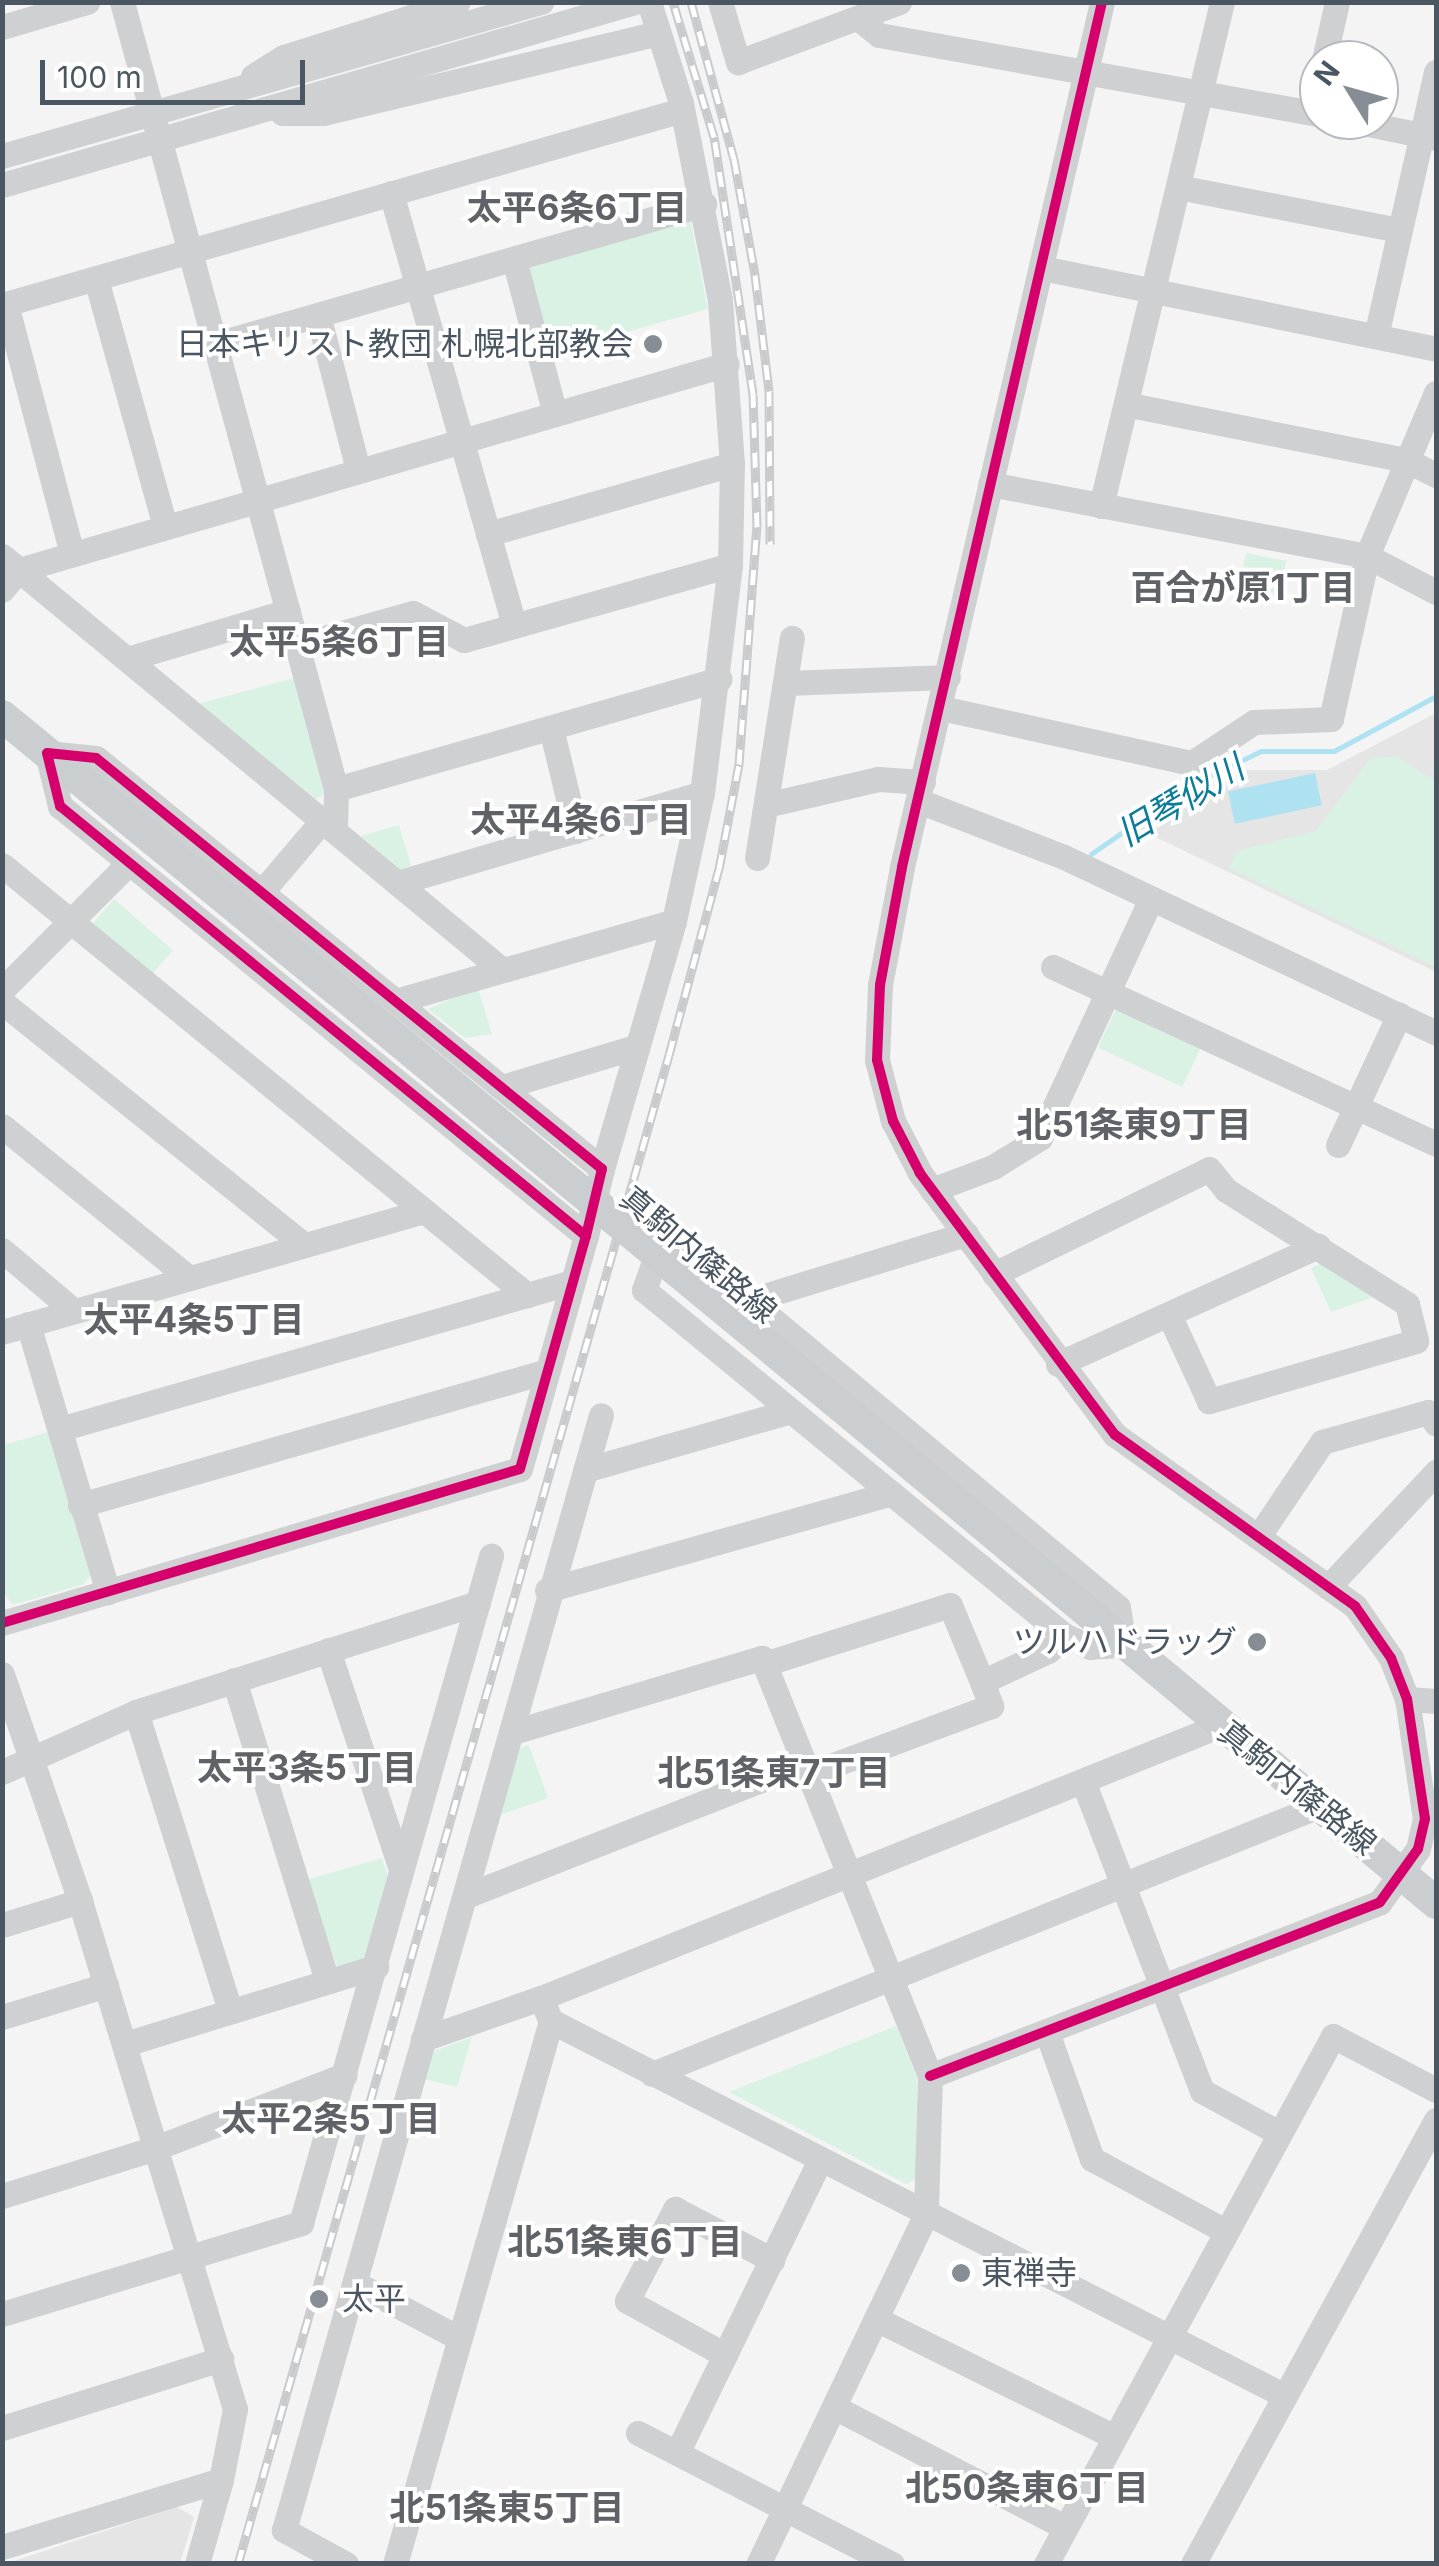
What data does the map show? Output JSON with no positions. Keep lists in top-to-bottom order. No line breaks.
{"streets":{"main road":["真駒内篠路線"]},"districts":["太平6条6丁目","百合が原1丁目","太平5条6丁目","太平4条6丁目","北51条東9丁目","太平4条5丁目","太平3条5丁目","北51条東7丁目","太平2条5丁目","北51条東6丁目","北50条東6丁目","北51条東5丁目"],"water":["旧琴似川"],"places":["日本キリスト教団 札幌北部教会","ツルハドラッグ","東禅寺","太平"],"scale_bar":"100 m","north":"top left"}
